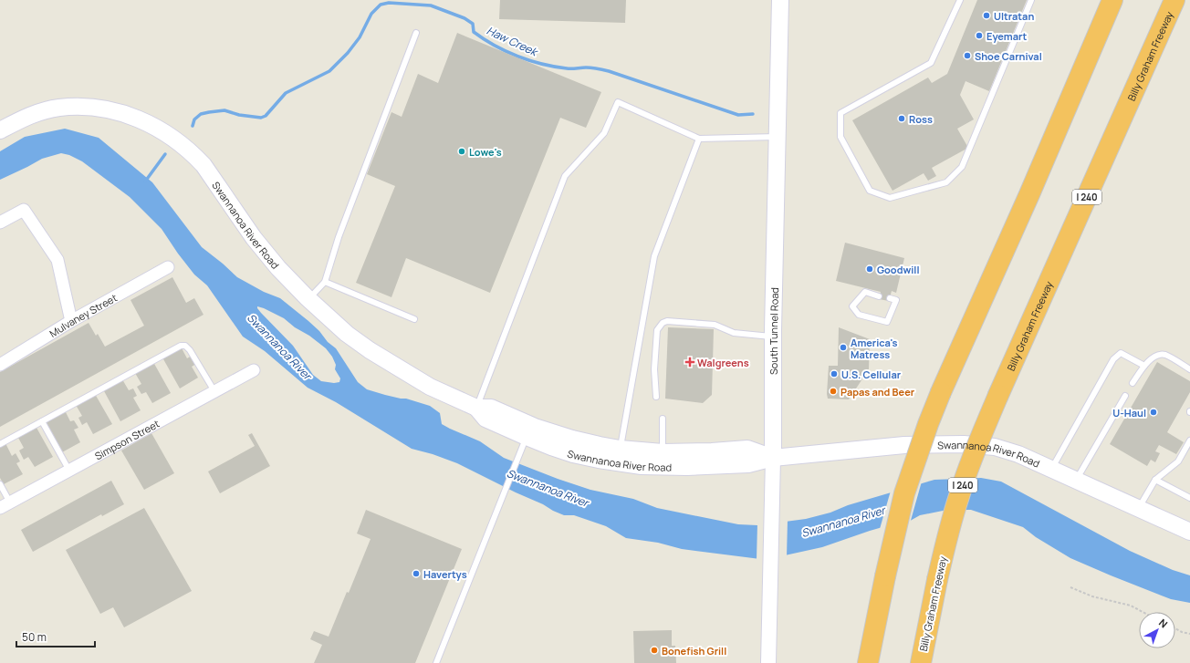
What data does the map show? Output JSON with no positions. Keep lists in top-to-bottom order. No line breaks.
{"streets":{"highway":["Billy Graham Freeway","I 240"],"main road":["Swannanoa River Road","South Tunnel Road"],"street":["Mulvaney Street","Simpson Street"]},"crossings":[["Swannanoa River Road","South Tunnel Road"]],"water":["Haw Creek","Swannanoa River"],"places":{"other":["Ultratan","Eyemart","Shoe Carnival","Ross","Lowe's","Goodwill","America's Matress","U.S. Cellular","Papas and Beer","U-Haul","Havertys","Bonefish Grill"],"health":["Walgreens"]},"scale_bar":"50 m","north":"top right"}
